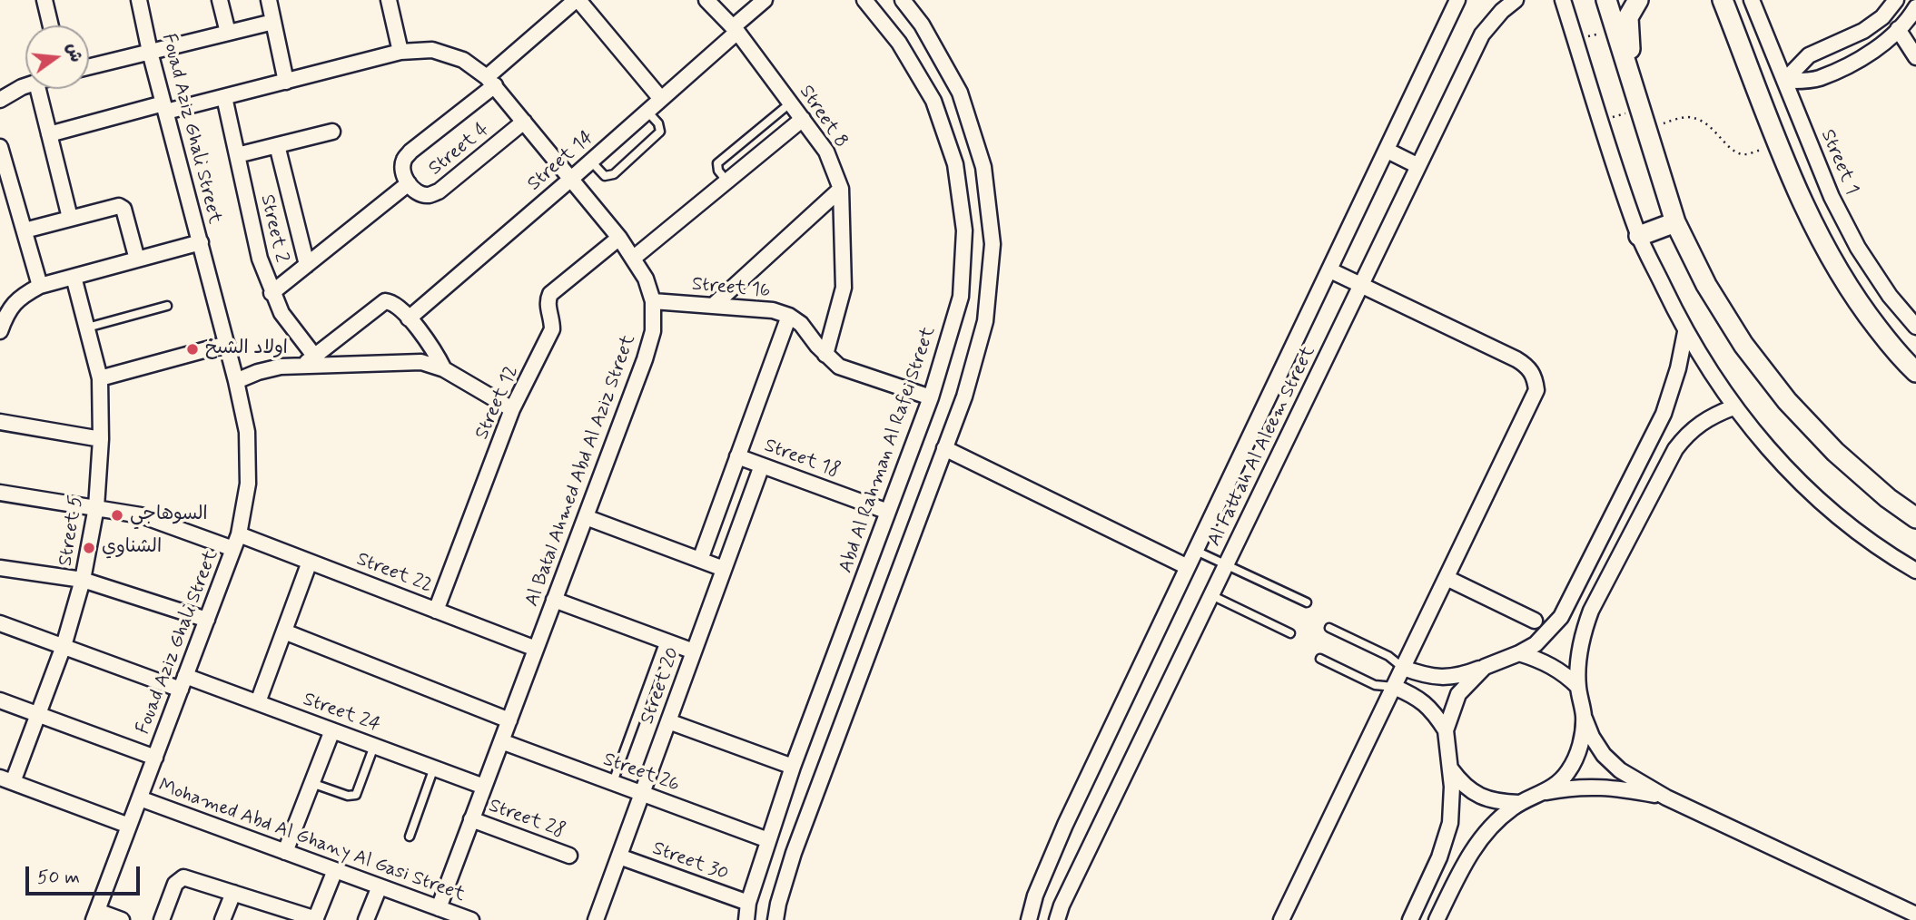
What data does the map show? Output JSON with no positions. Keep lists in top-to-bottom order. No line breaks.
{"streets":{"street":["Street 8","Fouad Aziz Ghali Street","Street 4","Street 14","Street 1","Street 2","Street 16","Street 12","Al Fattah Al Aleem Street","Abd Al Rahman Al Rafei Street","Street 18","Al Batal Ahmed Abd Al Aziz Street","Street 5","Street 22","Street 20","Street 24","Street 26","Street 28","Mohamed Abd Al Ghany Al Gasi Street","Street 30"]},"crossings":[["Street 8","Street 14"],["Street 8","Street 16"],["Fouad Aziz Ghali Street","Al Batal Ahmed Abd Al Aziz Street"],["Fouad Aziz Ghali Street","Street 22"],["Fouad Aziz Ghali Street","Street 24"],["Fouad Aziz Ghali Street","Mohamed Abd Al Ghany Al Gasi Street"],["Street 4","Al Batal Ahmed Abd Al Aziz Street"],["Street 14","Al Batal Ahmed Abd Al Aziz Street"],["Street 2","Al Batal Ahmed Abd Al Aziz Street"],["Street 16","Abd Al Rahman Al Rafei Street"],["Street 16","Al Batal Ahmed Abd Al Aziz Street"],["Street 12","Al Batal Ahmed Abd Al Aziz Street"],["Street 12","Street 22"],["Abd Al Rahman Al Rafei Street","Street 18"],["Abd Al Rahman Al Rafei Street","Street 26"],["Abd Al Rahman Al Rafei Street","Street 30"],["Street 18","Street 20"],["Al Batal Ahmed Abd Al Aziz Street","Street 22"],["Al Batal Ahmed Abd Al Aziz Street","Street 24"],["Al Batal Ahmed Abd Al Aziz Street","Street 26"],["Al Batal Ahmed Abd Al Aziz Street","Street 28"],["Al Batal Ahmed Abd Al Aziz Street","Mohamed Abd Al Ghany Al Gasi Street"],["Street 5","Street 24"],["Street 20","Street 26"],["Street 20","Street 30"]],"places":["اولاد الشيخ","السوهاجي","الشناوي"],"scale_bar":"50 m","north":"right"}
